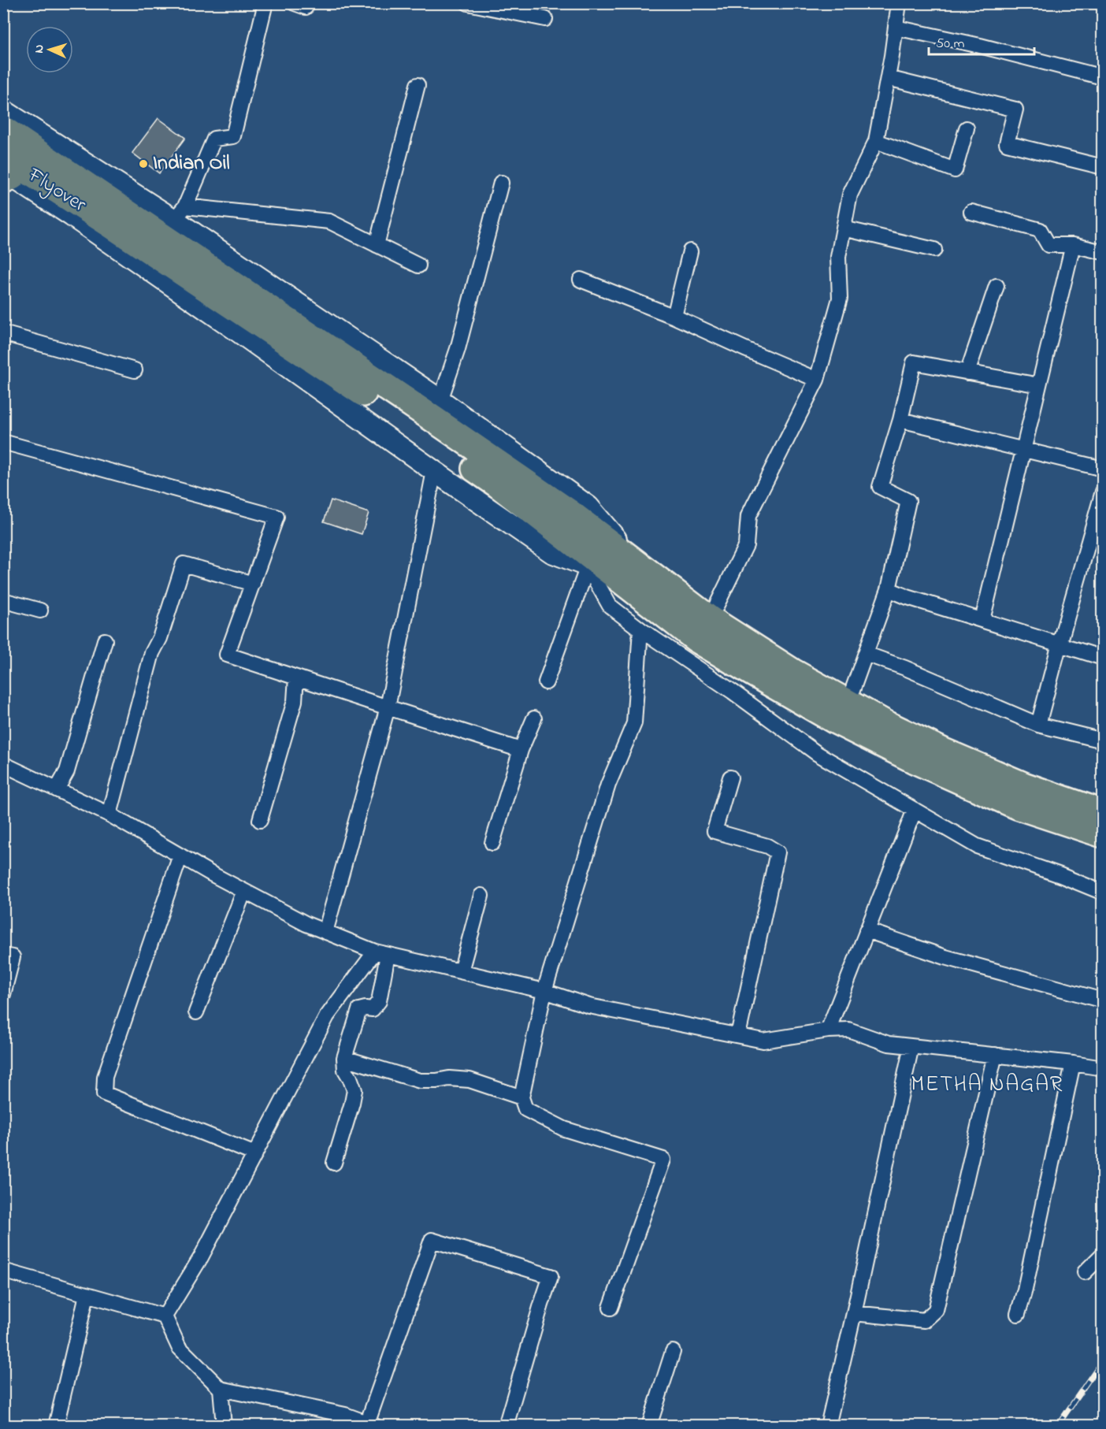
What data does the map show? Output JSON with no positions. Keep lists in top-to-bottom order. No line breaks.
{"streets":{"highway":["Flyover"]},"districts":["METHA NAGAR"],"places":["Indian Oil"],"scale_bar":"50 m","north":"left"}
